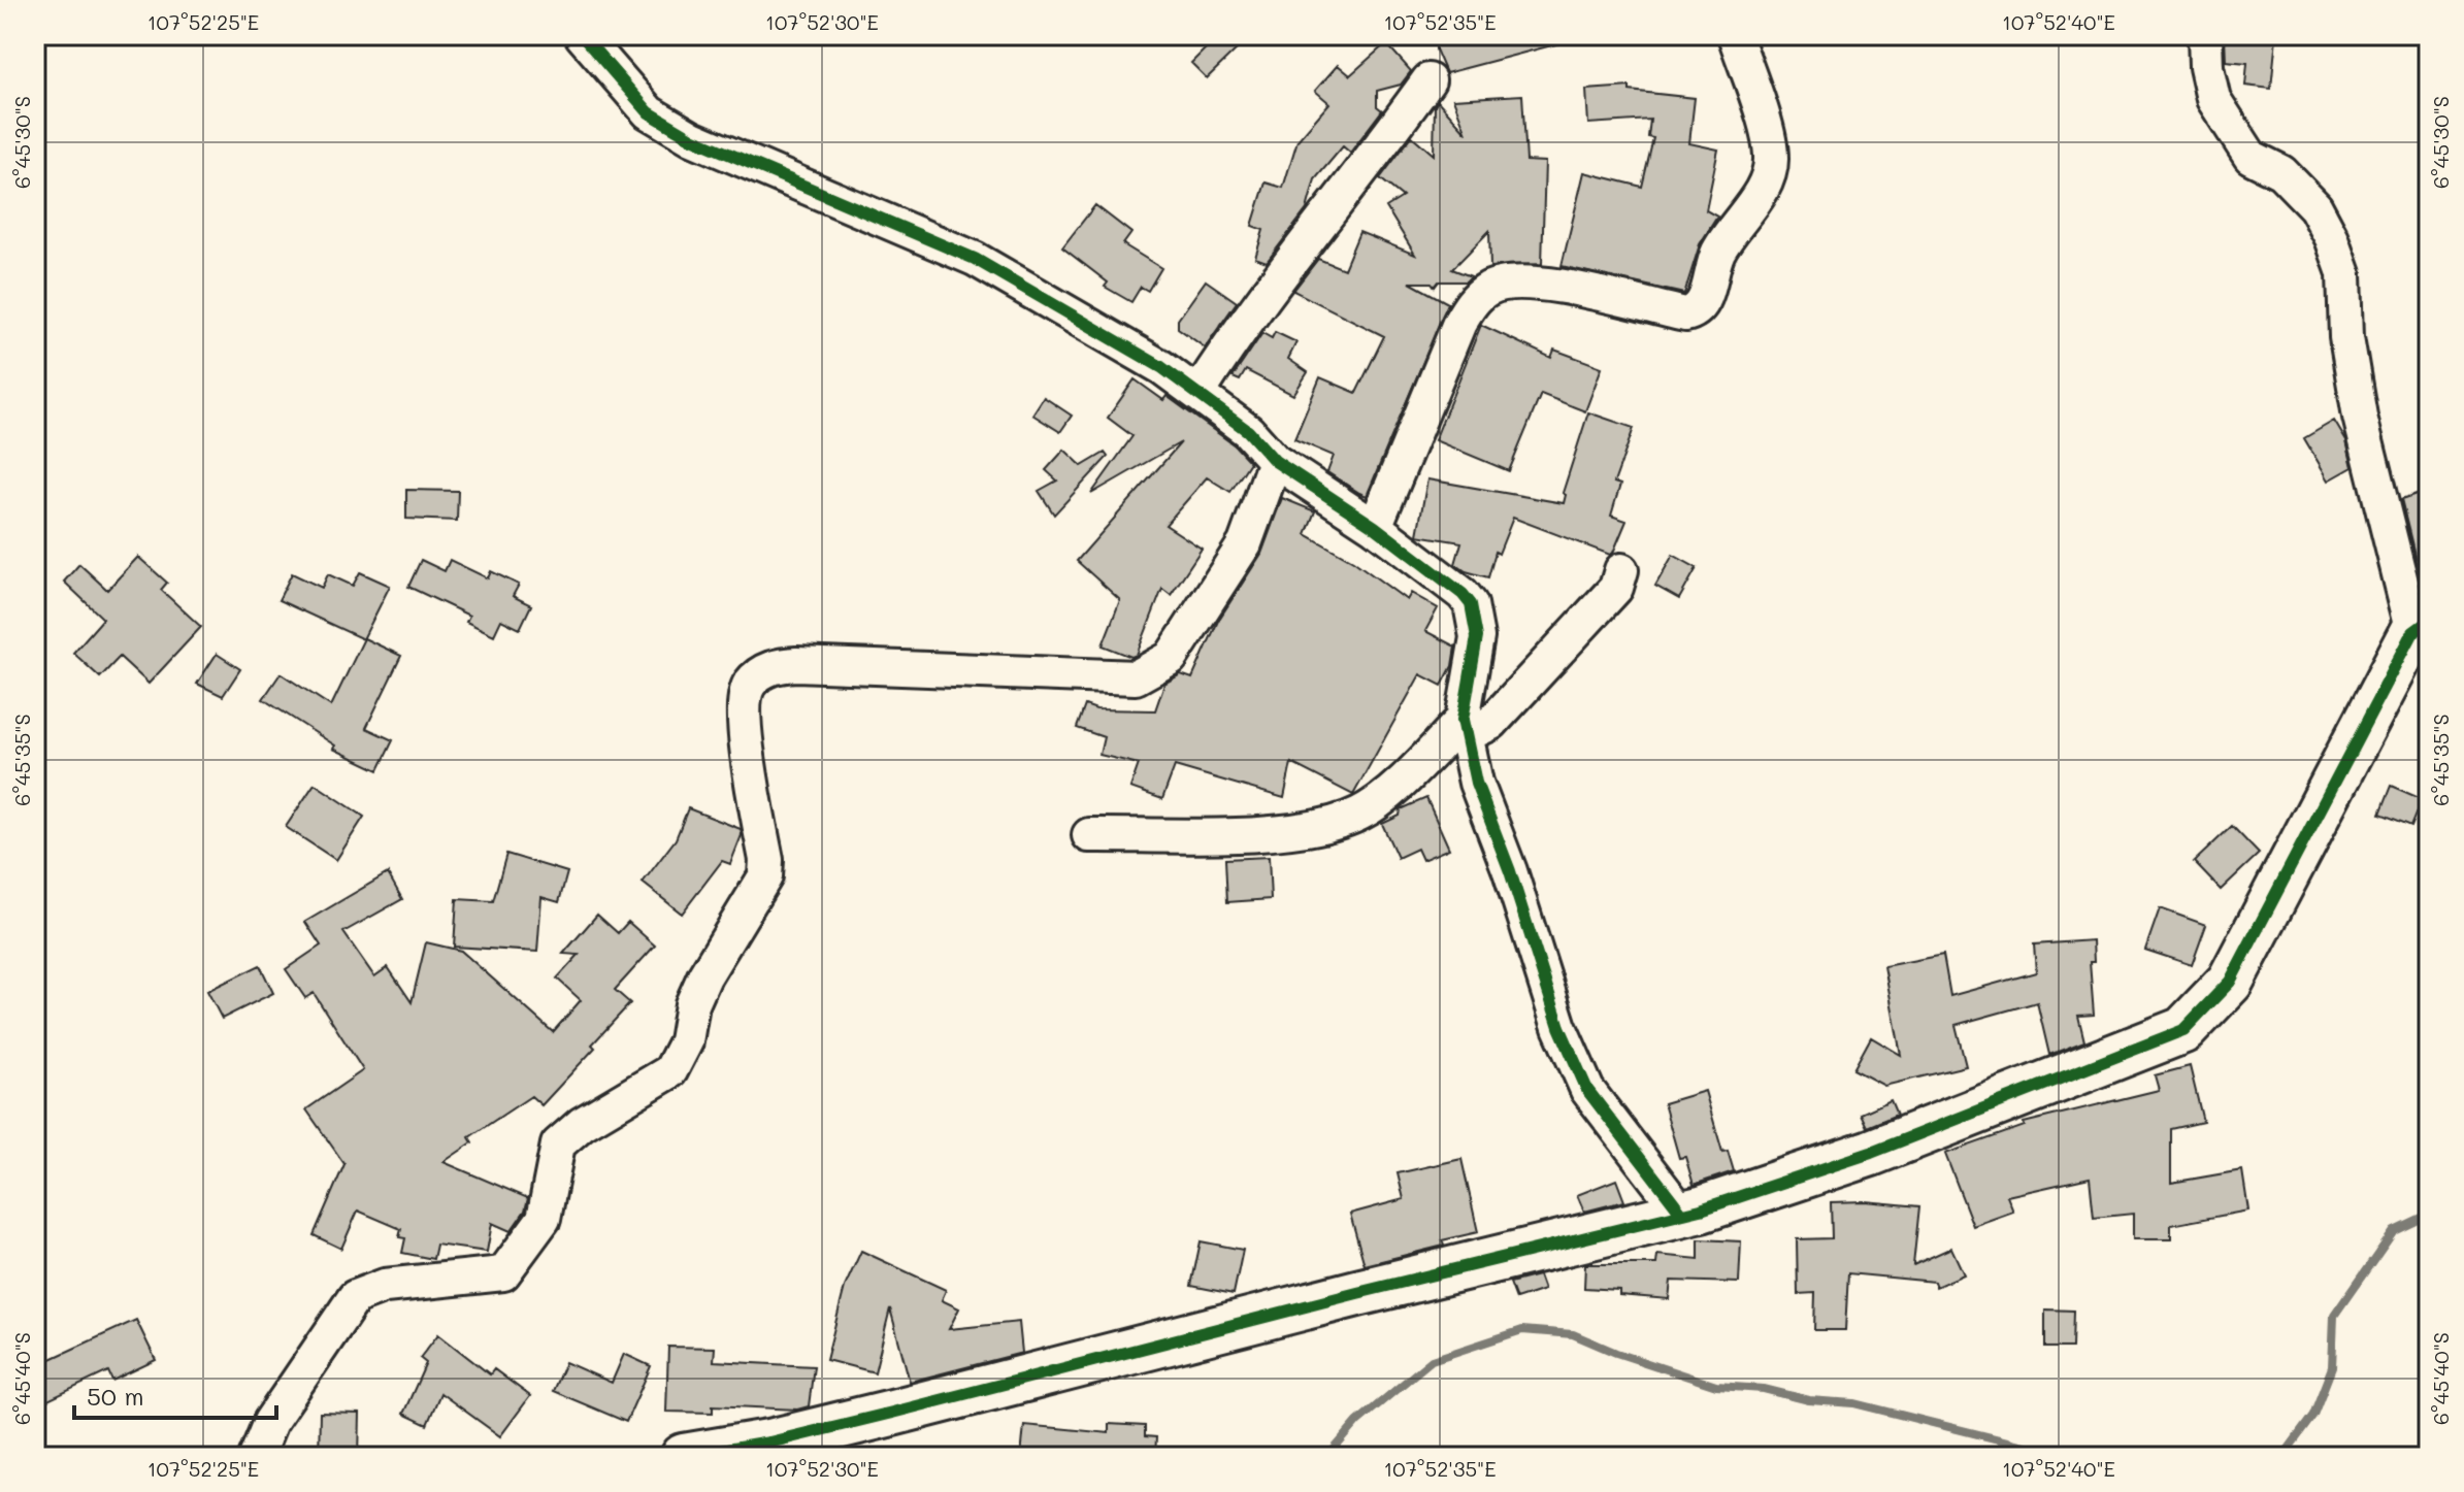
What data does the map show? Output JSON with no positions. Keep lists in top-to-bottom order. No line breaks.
{"scale_bar":"50 m","coordinates":["107°52'25\"E","107°52'30\"E","107°52'35\"E","107°52'40\"E","6°45'30\"S","6°45'35\"S","6°45'40\"S"]}
